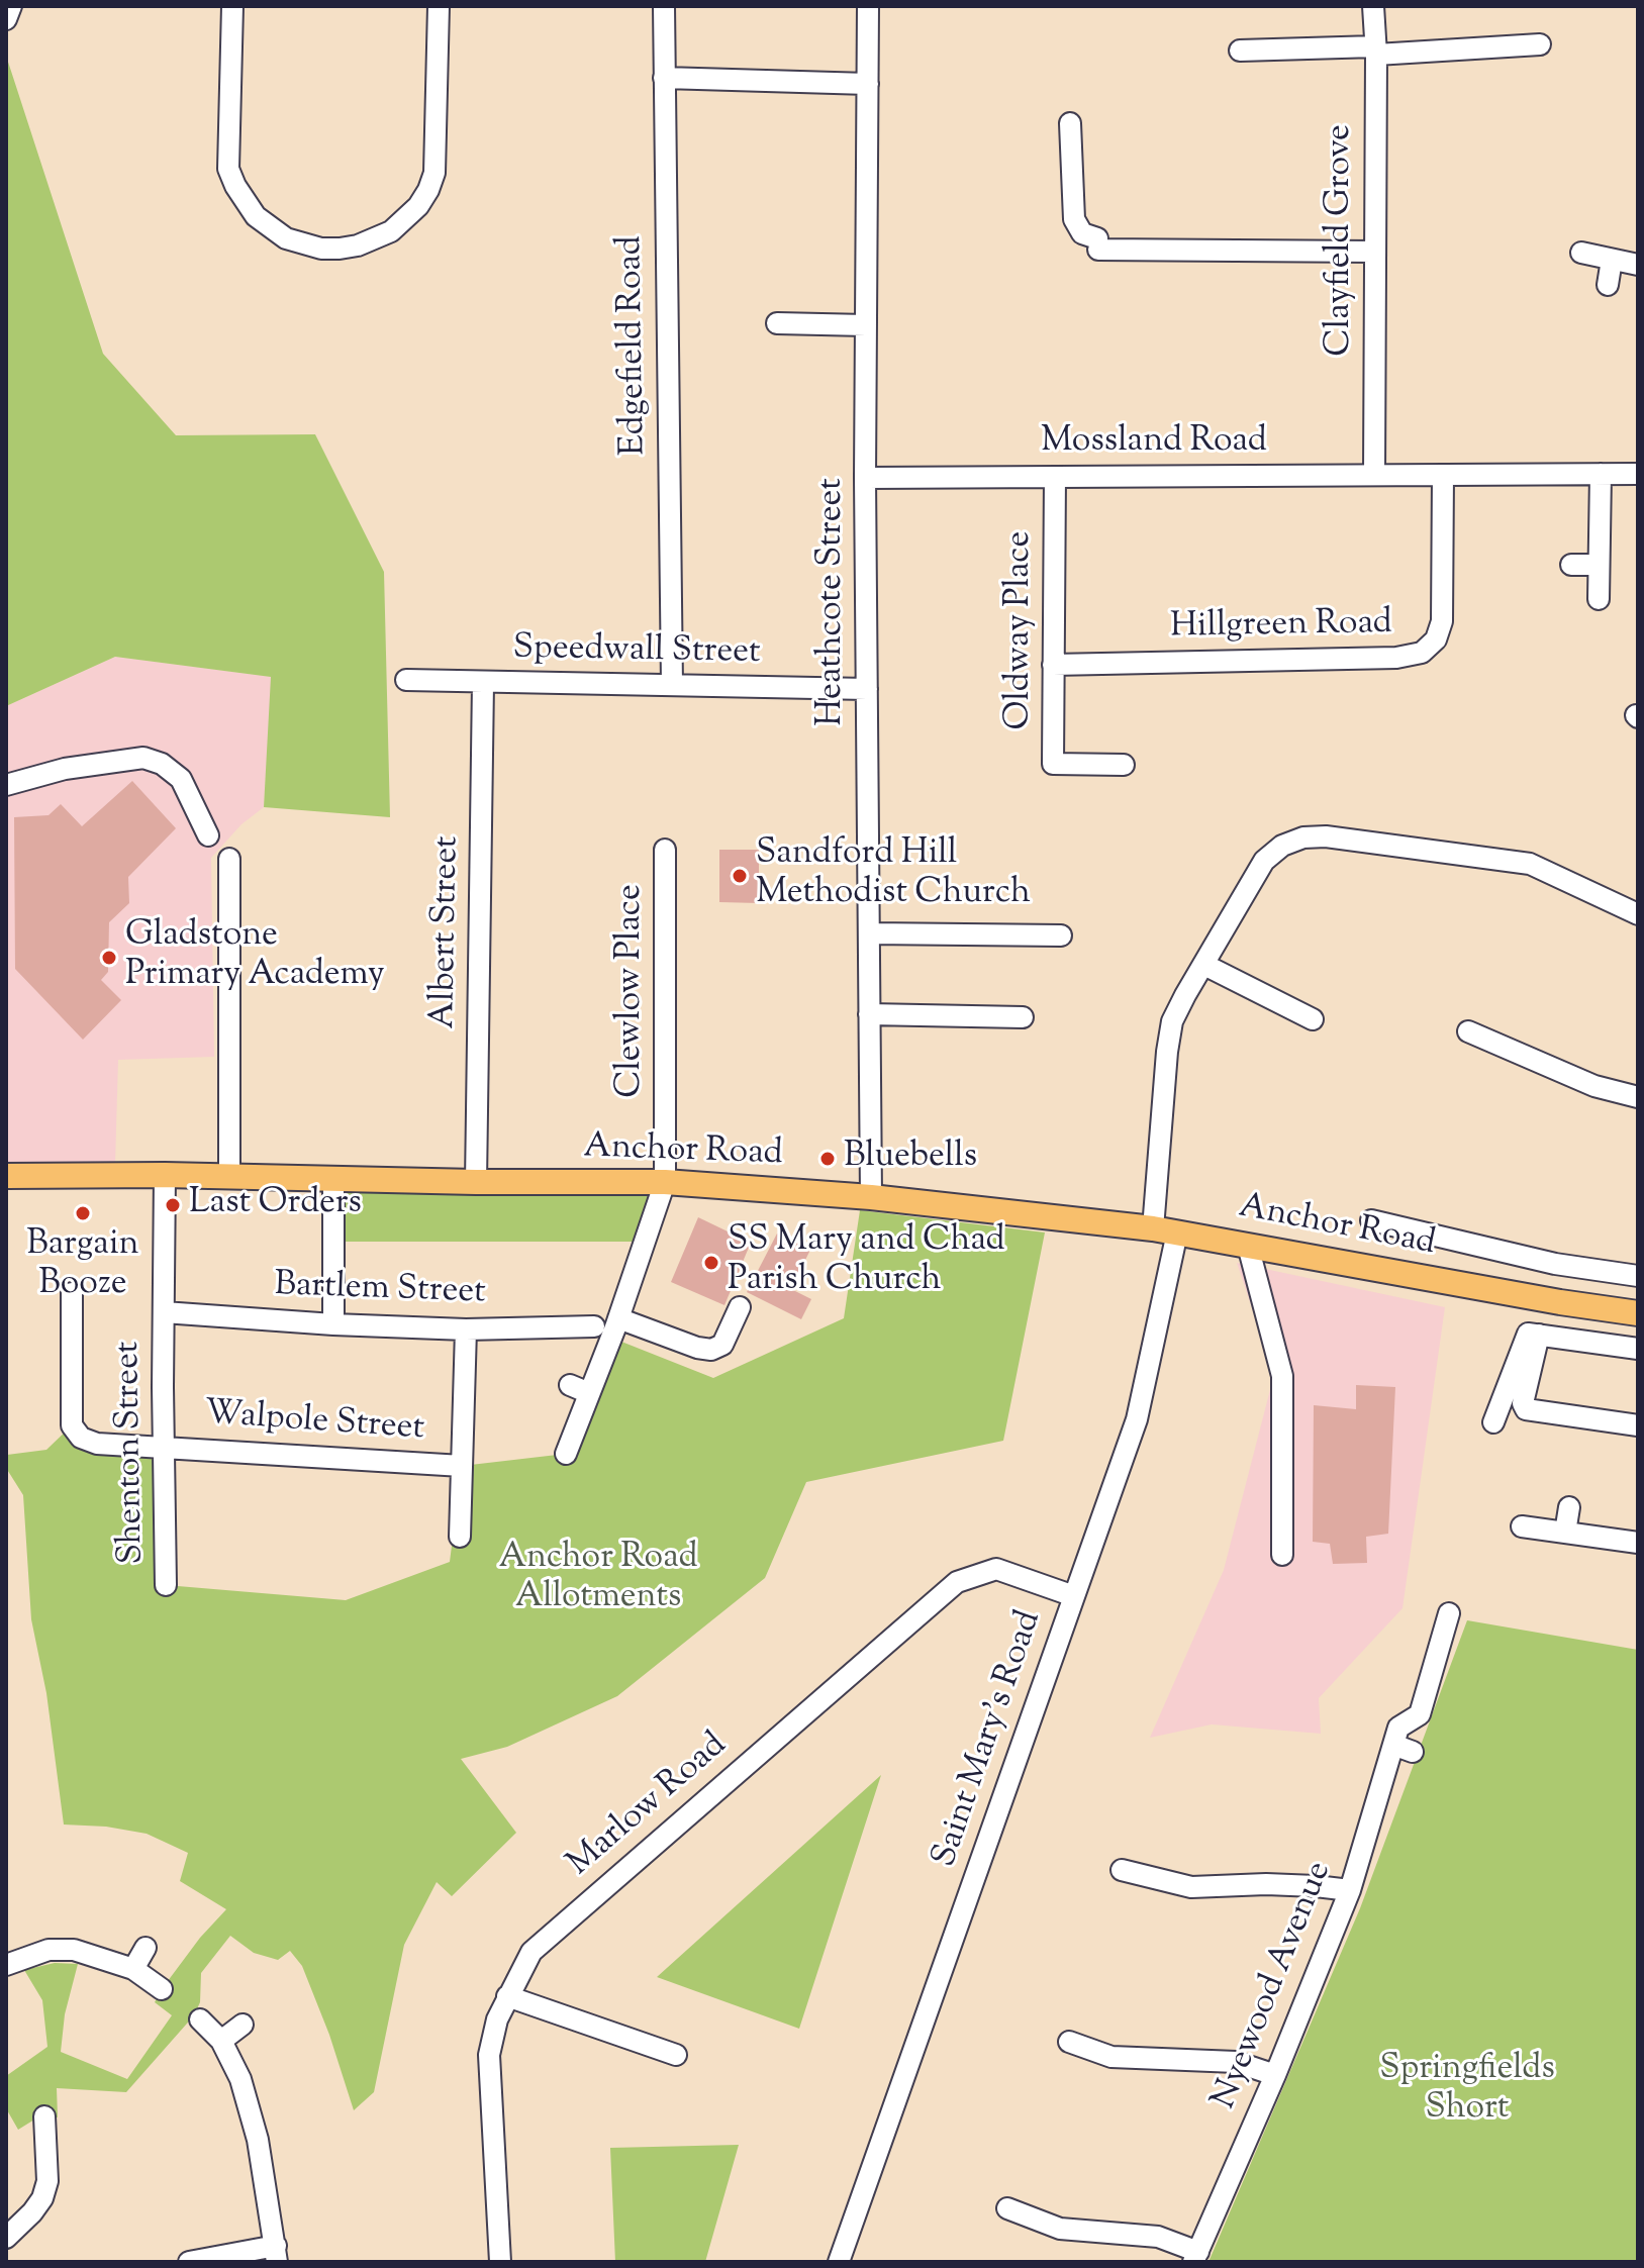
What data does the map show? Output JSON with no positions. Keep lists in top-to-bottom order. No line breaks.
{"streets":{"main road":["Anchor Road"],"street":["Clayfield Grove","Edgefield Road","Mossland Road","Heathcote Street","Hillgreen Road","Oldway Place","Speedwall Street","Albert Street","Clewlow Place","Bartlem Street","Walpole Street","Shenton Street","Saint Mary's Road","Marlow Road","Nyewood Avenue"]},"crossings":[["Clayfield Grove","Mossland Road"],["Edgefield Road","Speedwall Street"],["Mossland Road","Heathcote Street"],["Mossland Road","Hillgreen Road"],["Mossland Road","Oldway Place"],["Heathcote Street","Speedwall Street"],["Heathcote Street","Anchor Road"],["Hillgreen Road","Oldway Place"],["Speedwall Street","Albert Street"],["Albert Street","Anchor Road"],["Clewlow Place","Anchor Road"],["Anchor Road","Shenton Street"],["Anchor Road","Saint Mary's Road"],["Bartlem Street","Shenton Street"],["Walpole Street","Shenton Street"],["Saint Mary's Road","Marlow Road"]],"parks":["Anchor Road Allotments","Springfields Short"],"places":["Sandford Hill Methodist Church","Gladstone Primary Academy","Bluebells","Last Orders","Bargain Booze","SS Mary and Chad Parish Church"]}
